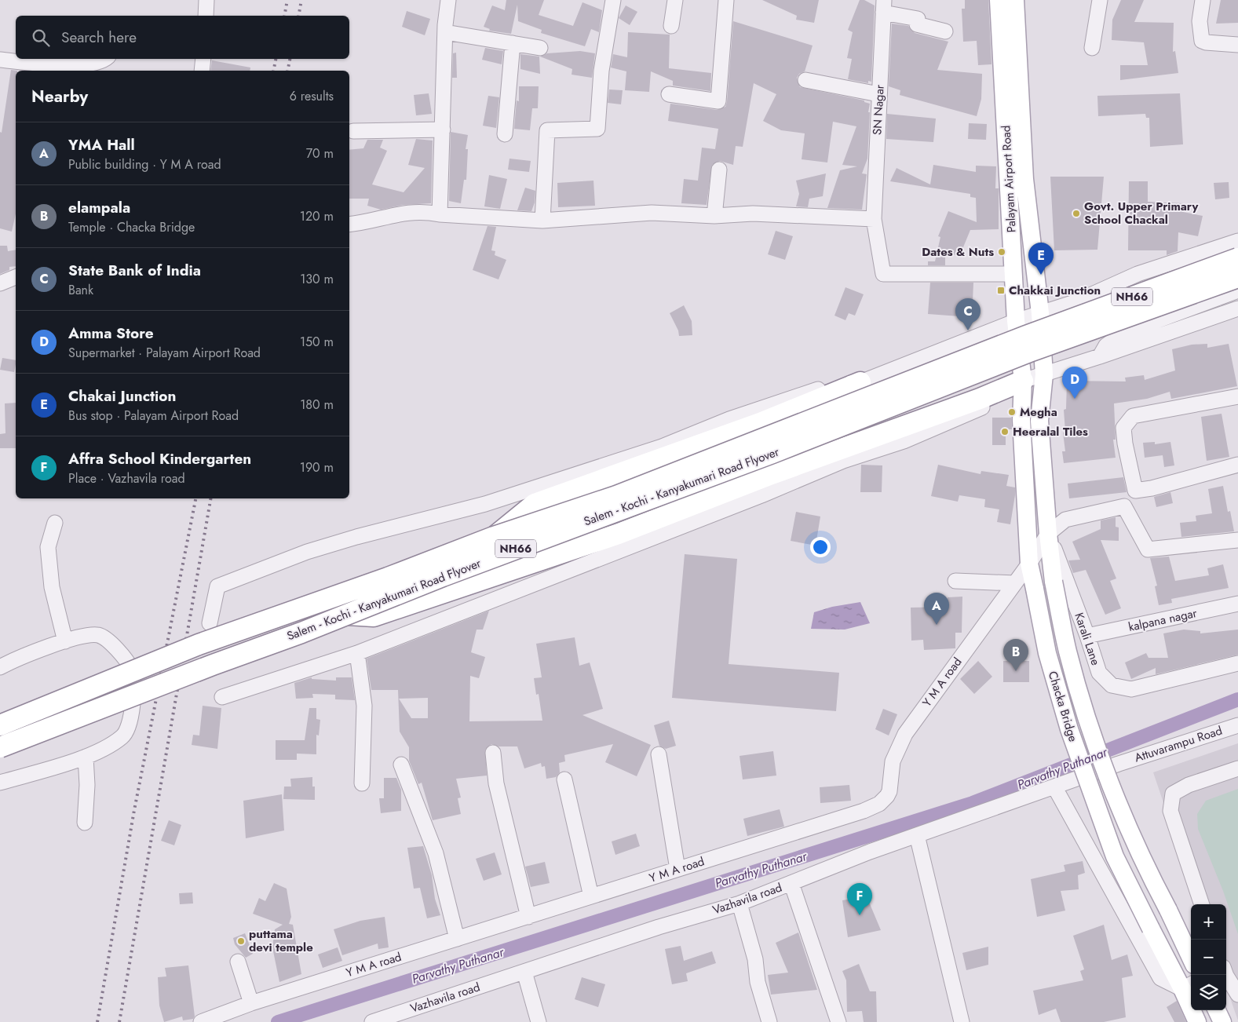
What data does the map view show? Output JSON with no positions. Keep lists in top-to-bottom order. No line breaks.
{"streets":{"highway":["NH66","Salem - Kochi - Kanyakumari Road Flyover"],"main road":["Palayam Airport Road","Chacka Bridge"],"street":["SN Nagar","kalpana nagar","Karali Lane","Y M A road","Attuvarampu Road","Vazhavila road"]},"crossings":[["SN Nagar","Palayam Airport Road"],["Palayam Airport Road","NH66"],["Palayam Airport Road","Salem - Kochi - Kanyakumari Road Flyover"],["Palayam Airport Road","Karali Lane"],["Palayam Airport Road","Y M A road"],["Palayam Airport Road","Chacka Bridge"],["NH66","Salem - Kochi - Kanyakumari Road Flyover"],["kalpana nagar","Karali Lane"],["Karali Lane","Y M A road"],["Karali Lane","Chacka Bridge"],["Y M A road","Chacka Bridge"],["Attuvarampu Road","Vazhavila road"]],"water":["Parvathy Puthanar"],"places":{"other":["Govt. Upper Primary School Chackal","Dates & Nuts","Megha","Heeralal Tiles","puttama devi temple"],"transit":["Chakkai Junction"]},"page":{"search":"Search here","heading":["Nearby","6 results"],"list":[{"mark":"A","name":"YMA Hall","note":"Public building · Y M A road","value":"70 m"},{"mark":"B","name":"elampala","note":"Temple · Chacka Bridge","value":"120 m"},{"mark":"C","name":"State Bank of India","note":"Bank","value":"130 m"},{"mark":"D","name":"Amma Store","note":"Supermarket · Palayam Airport Road","value":"150 m"},{"mark":"E","name":"Chakai Junction","note":"Bus stop · Palayam Airport Road","value":"180 m"},{"mark":"F","name":"Affra School Kindergarten","note":"Place · Vazhavila road","value":"190 m"}],"pins":["E","C","D","A","B","F"],"map_buttons":["+","−"]}}
